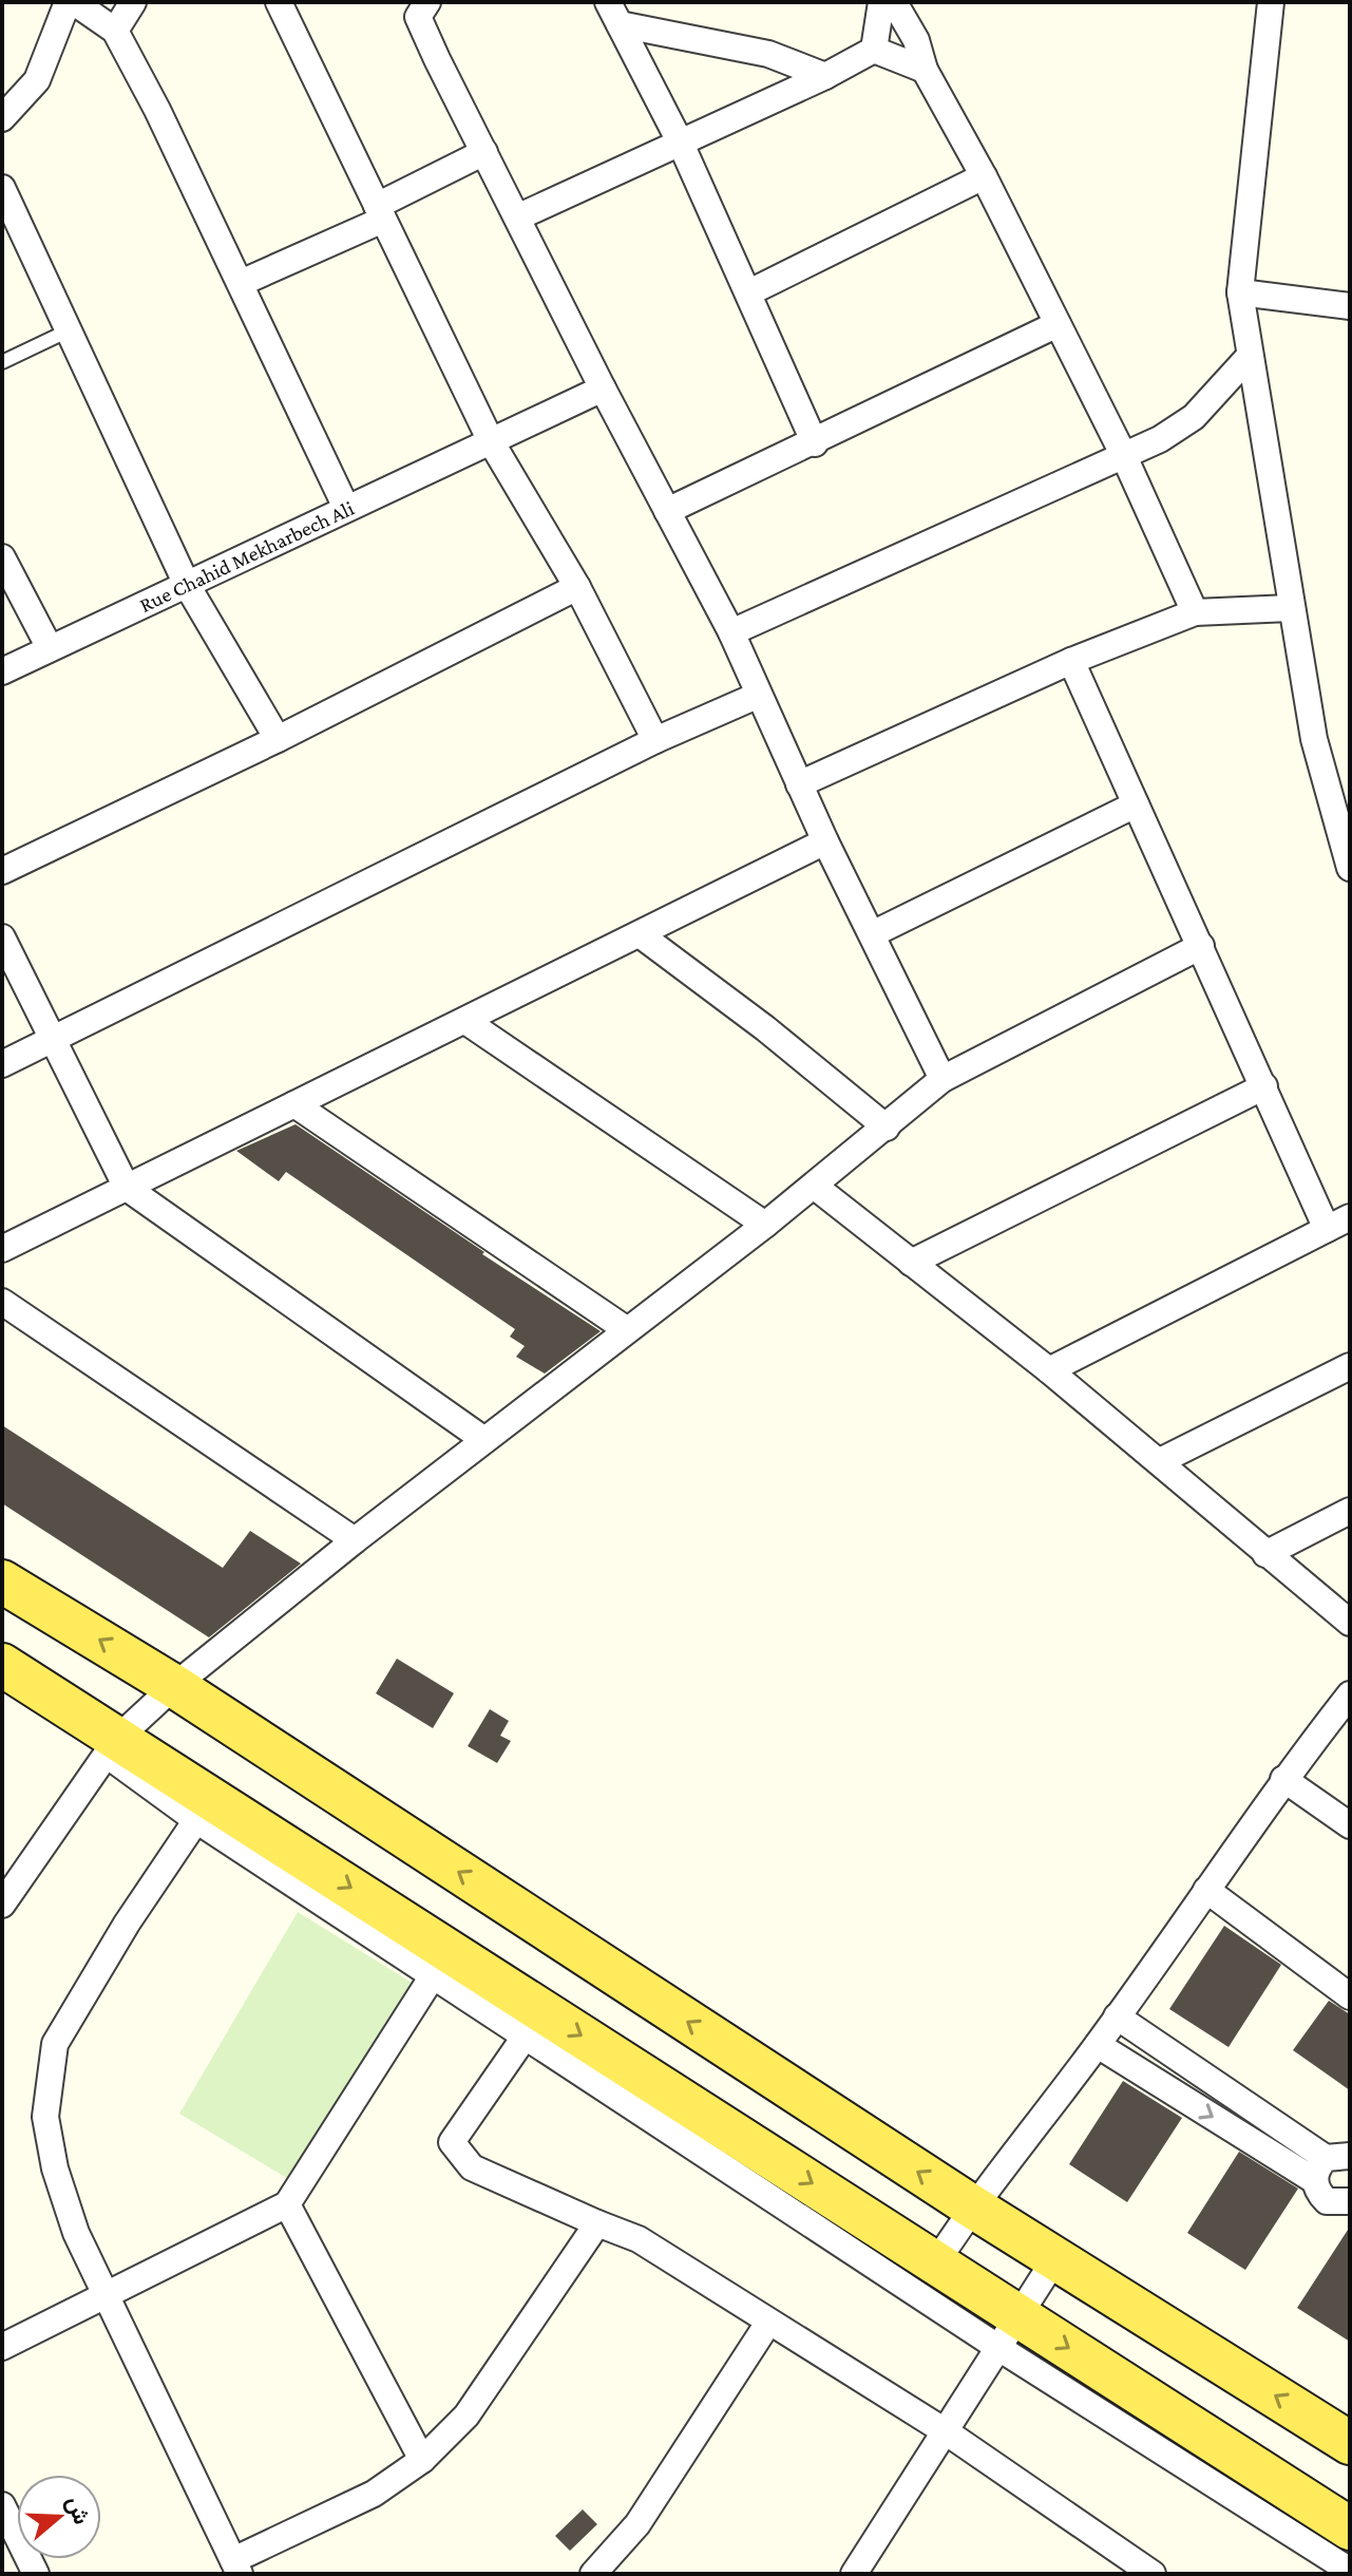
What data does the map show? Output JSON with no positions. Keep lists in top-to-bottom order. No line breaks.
{"streets":{"street":["Rue Chahid Mekharbech Ali"]},"north":"right"}
